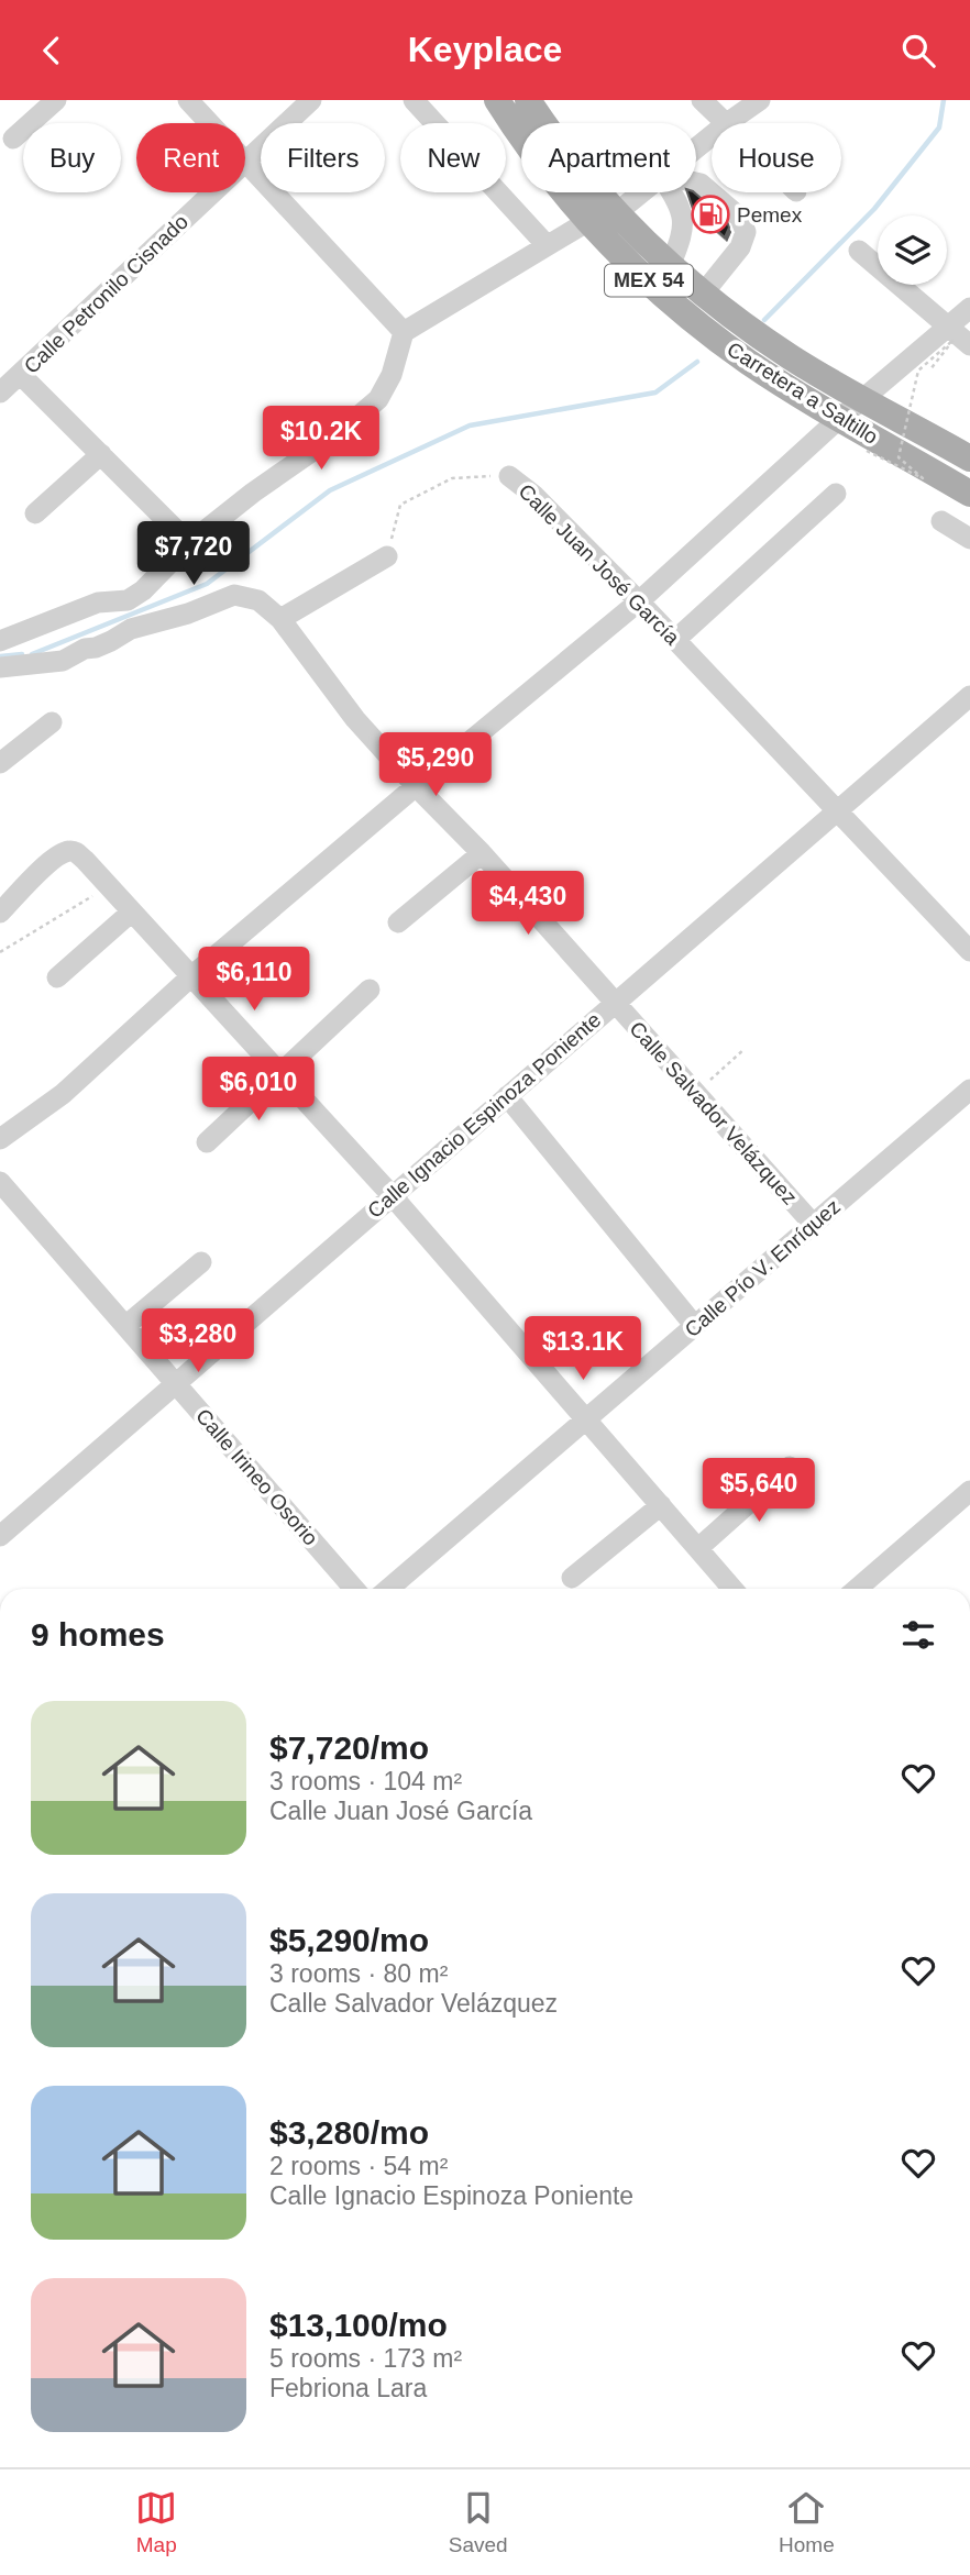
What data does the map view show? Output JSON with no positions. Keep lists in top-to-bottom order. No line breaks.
{"streets":{"main road":["MEX 54","Carretera a Saltillo"],"street":["Calle Petronilo Cisnado","Calle Juan José García","Calle Salvador Velázquez","Calle Ignacio Espinoza Poniente","Calle Pío V. Enríquez","Calle Irineo Osorio"]},"crossings":[["Calle Juan José García","Calle Ignacio Espinoza Poniente"],["Calle Salvador Velázquez","Calle Ignacio Espinoza Poniente"],["Calle Salvador Velázquez","Calle Pío V. Enríquez"],["Calle Ignacio Espinoza Poniente","Calle Irineo Osorio"]],"places":{"fuel station":["Pemex"]},"page":{"header":"Keyplace","chip":["Buy","Rent","Filters","New","Apartment","House"],"price":["$10.2K","$7,720","$5,290","$4,430","$6,110","$6,010","$3,280","$13.1K","$5,640"],"heading":"9 homes","list":[{"name":"$7,720/mo","note":"3 rooms · 104 m² · Calle Juan José García"},{"name":"$5,290/mo","note":"3 rooms · 80 m² · Calle Salvador Velázquez"},{"name":"$3,280/mo","note":"2 rooms · 54 m² · Calle Ignacio Espinoza Poniente"},{"name":"$13,100/mo","note":"5 rooms · 173 m² · Febriona Lara"}],"tabs":["Map","Saved","Home"]}}
